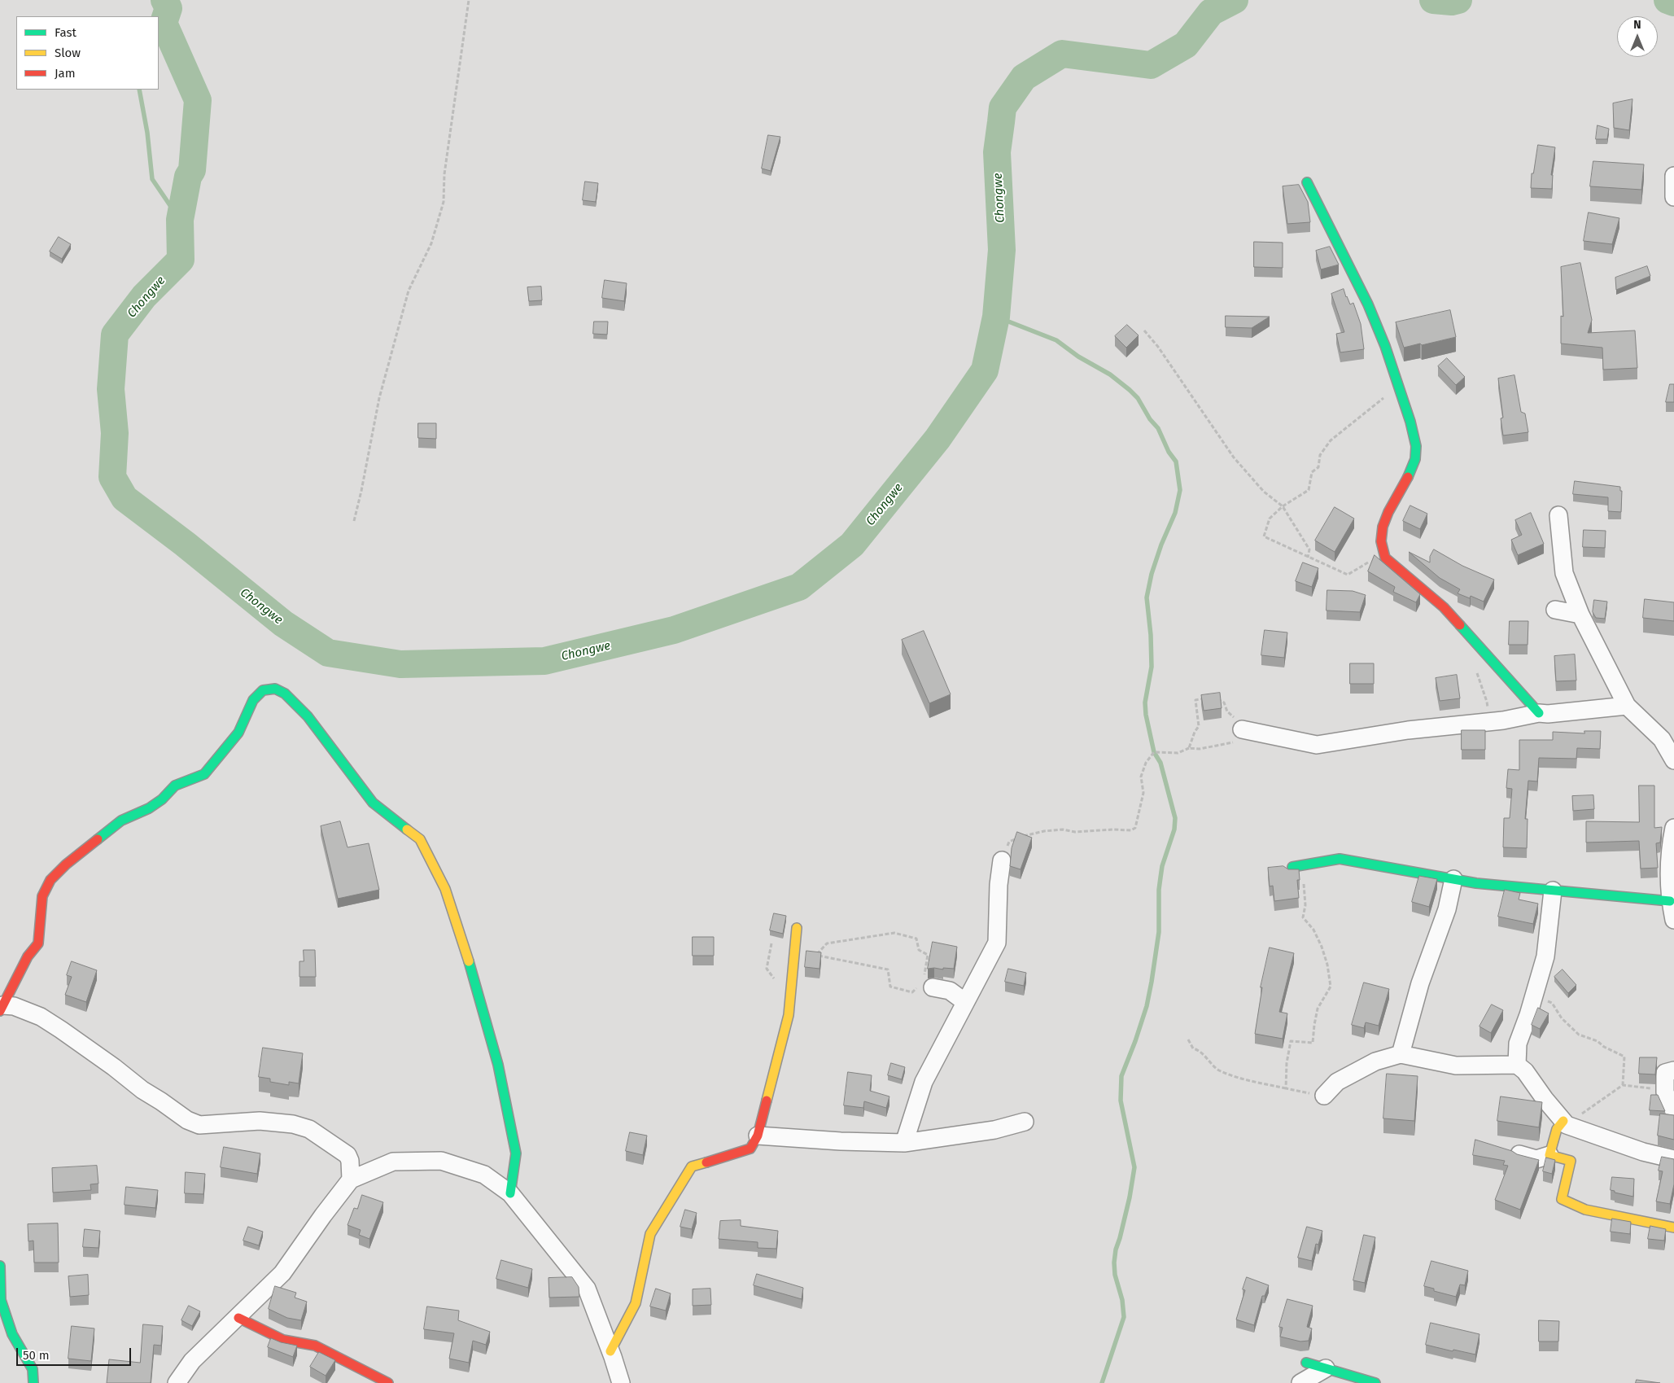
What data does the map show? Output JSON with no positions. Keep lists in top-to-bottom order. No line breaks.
{"water":["Chongwe"],"legend":["Fast","Slow","Jam"],"scale_bar":"50 m","north":"top"}
